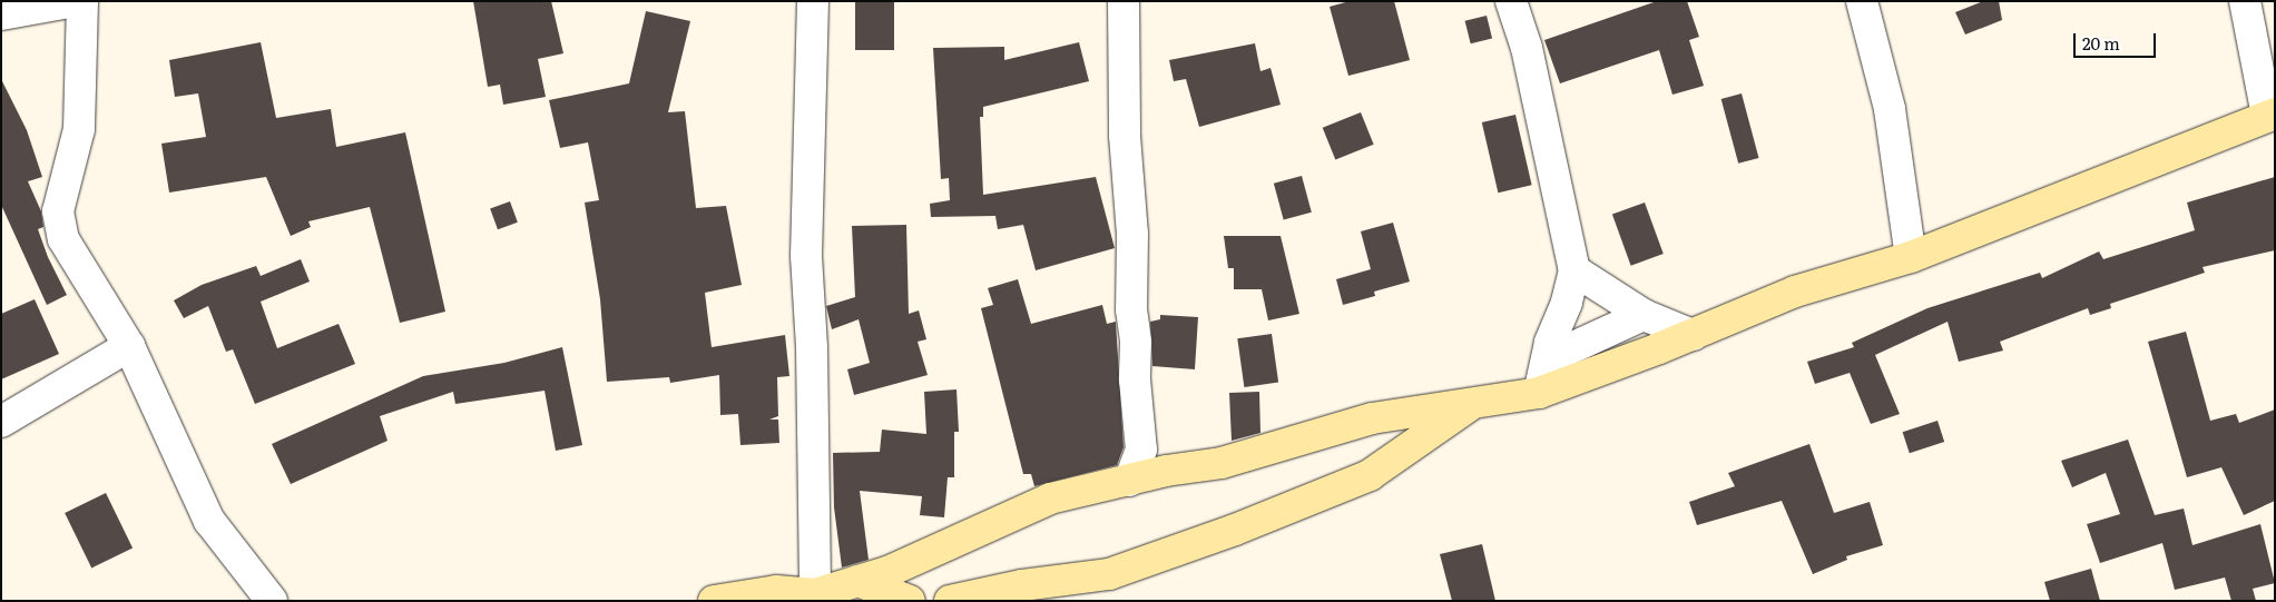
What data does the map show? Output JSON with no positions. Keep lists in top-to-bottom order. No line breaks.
{"scale_bar":"20 m"}
